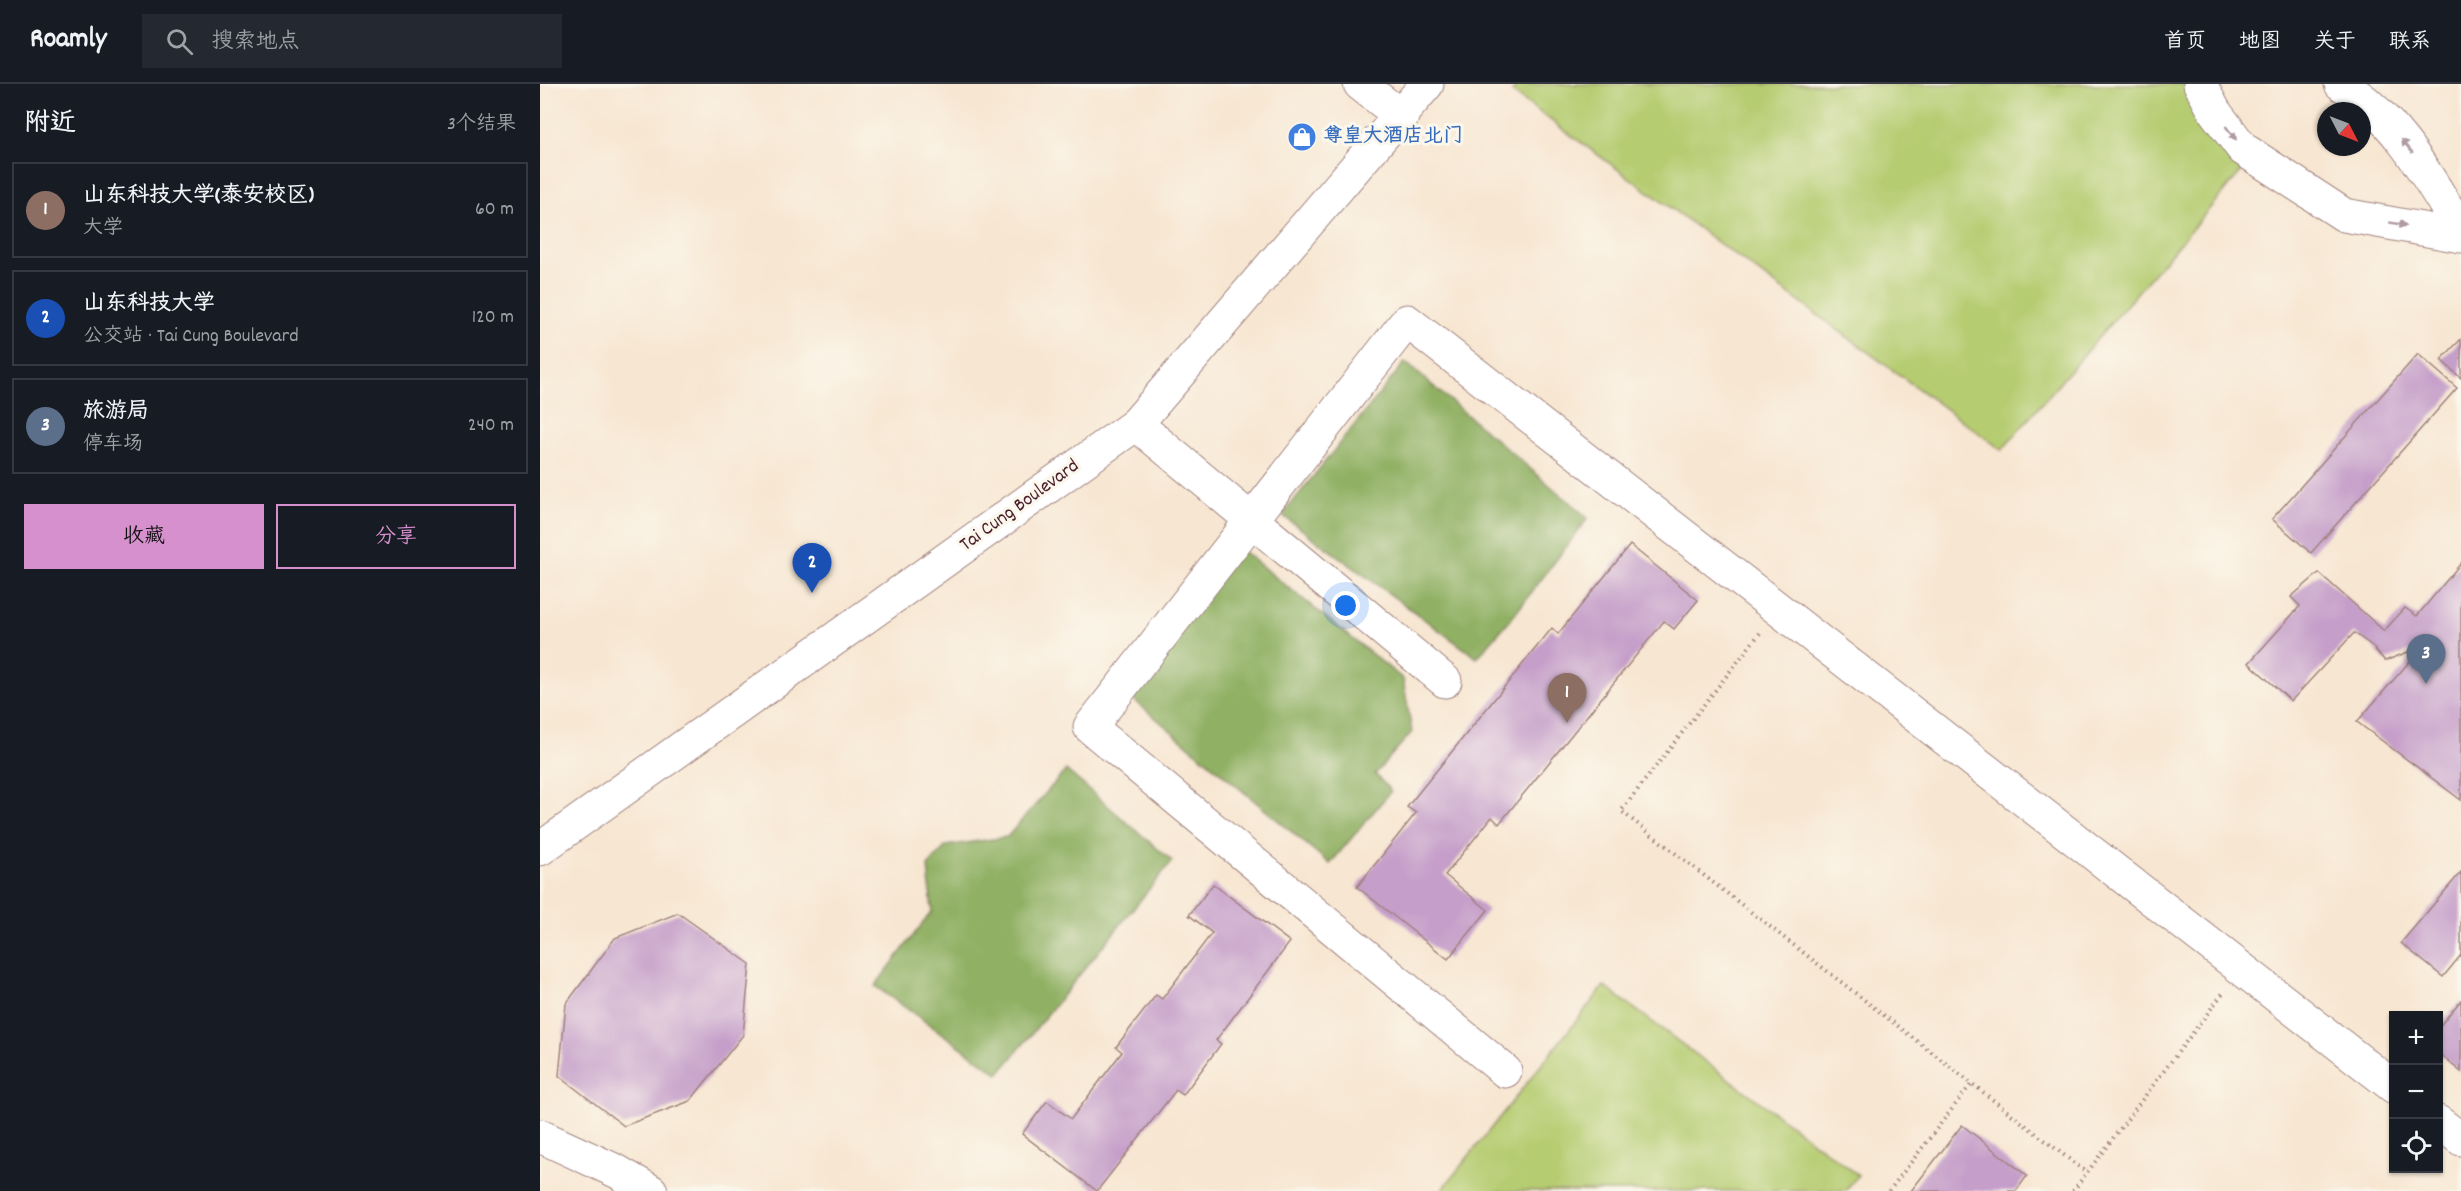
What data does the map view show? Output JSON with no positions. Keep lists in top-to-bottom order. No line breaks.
{"streets":{"main road":["Tai Cung Boulevard"]},"places":{"shop":["尊皇大酒店北门"]},"north":"bottom right","page":{"header":"Roamly","search":"搜索地点","nav":["首页","地图","关于","联系"],"heading":["附近","3个结果"],"list":[{"mark":"1","name":"山东科技大学(泰安校区)","note":"大学","value":"60 m"},{"mark":"2","name":"山东科技大学","note":"公交站 · Tai Cung Boulevard","value":"120 m"},{"mark":"3","name":"旅游局","note":"停车场","value":"240 m"}],"buttons":["收藏","分享"],"pins":["2","3","1"],"map_buttons":["+","−"]}}
